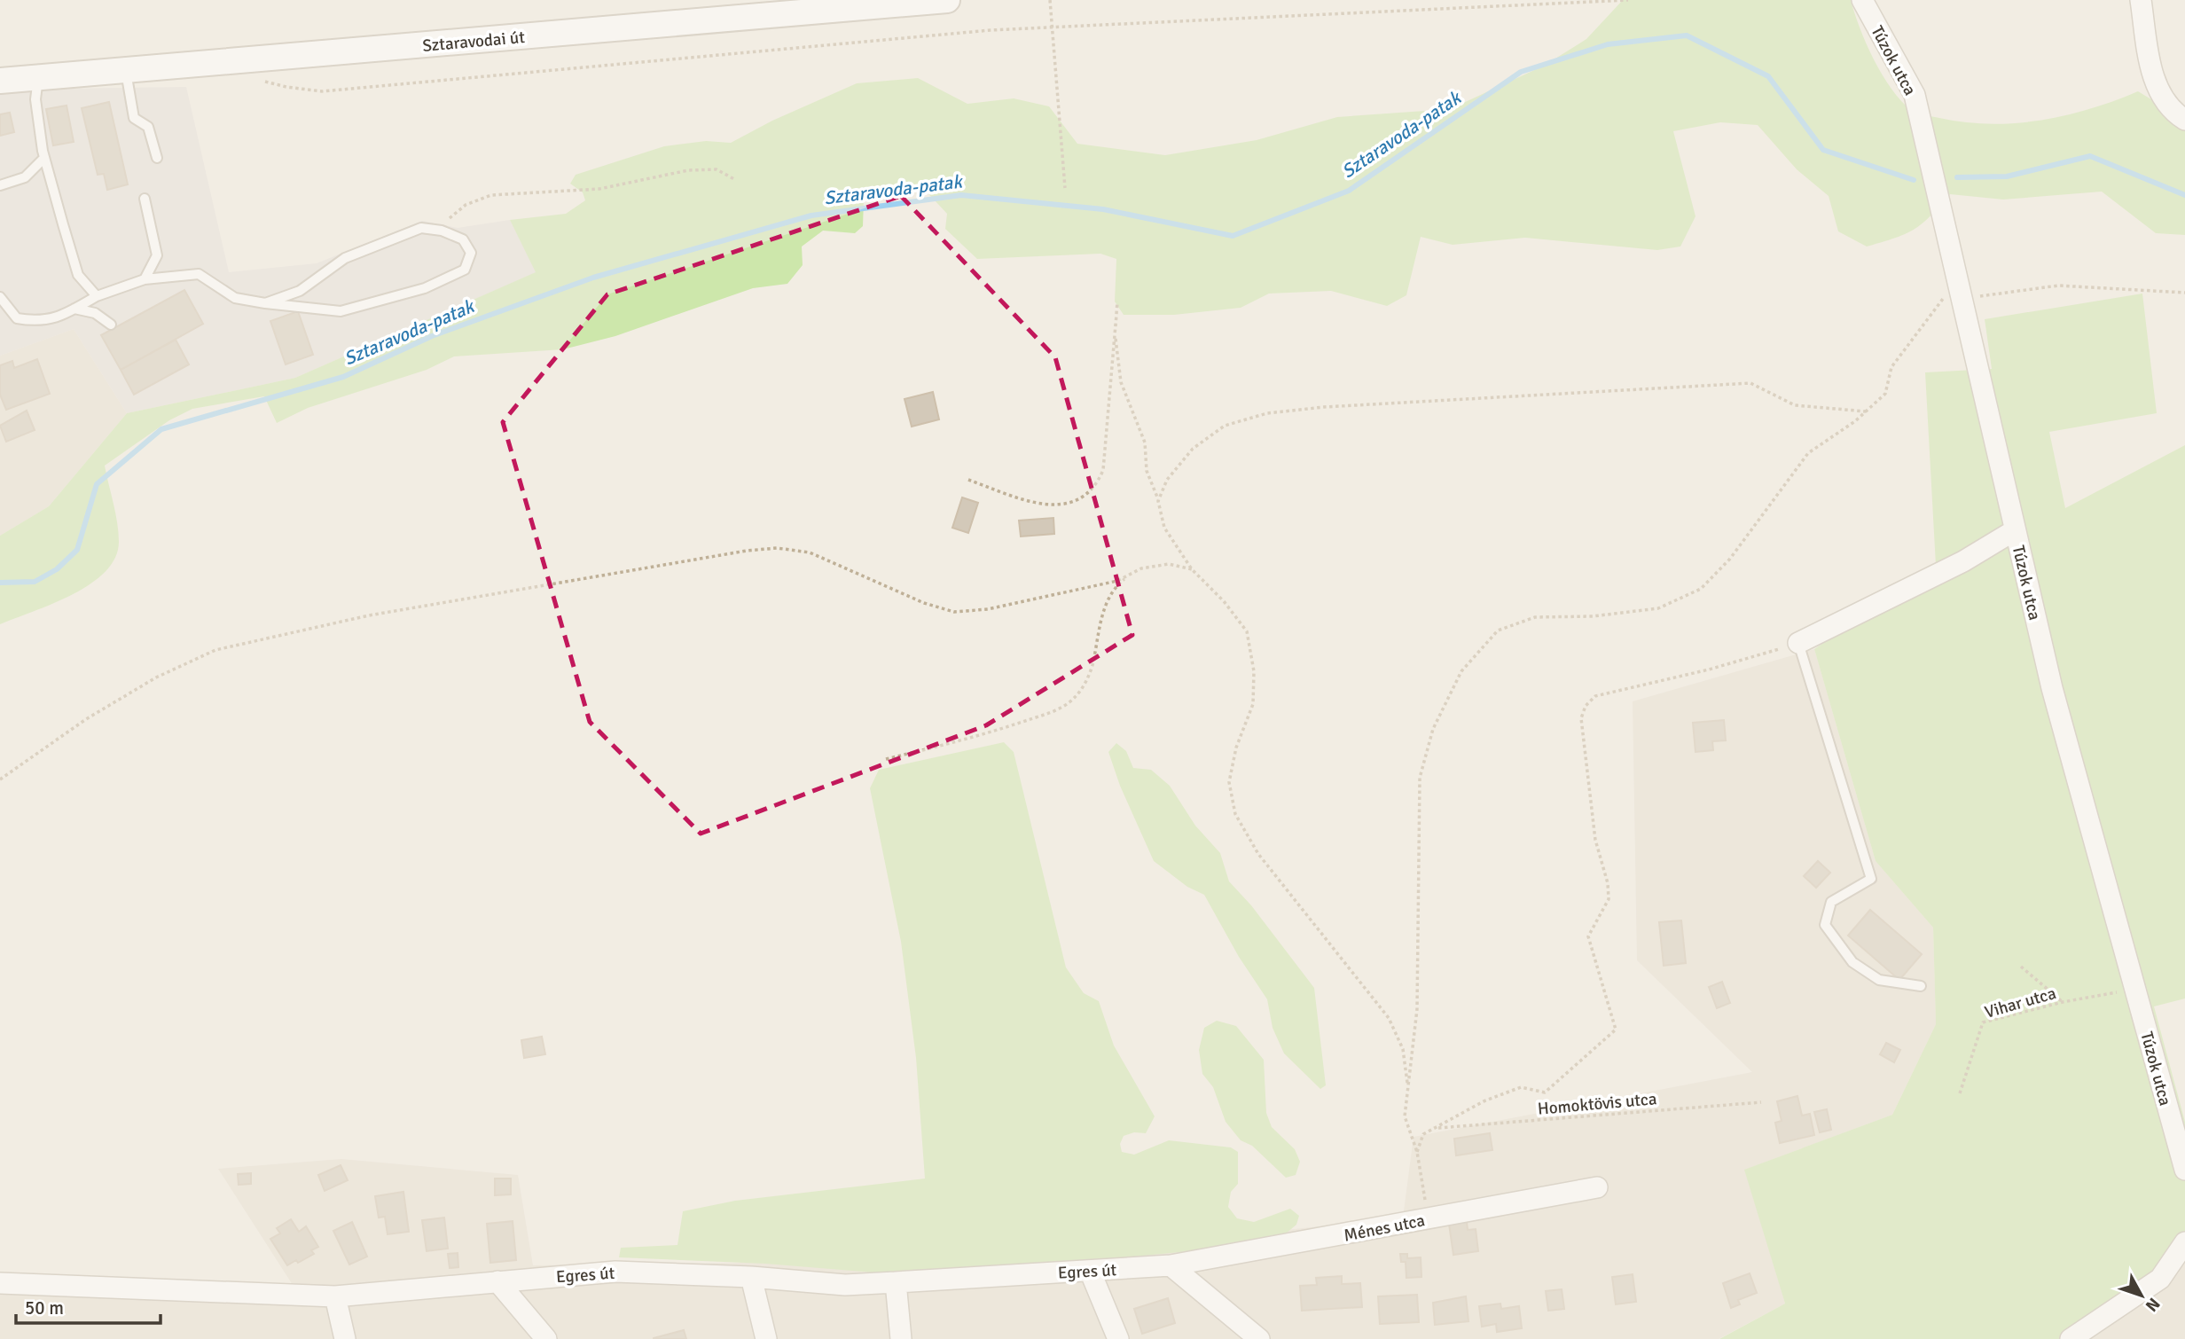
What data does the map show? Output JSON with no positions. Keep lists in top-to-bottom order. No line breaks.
{"streets":{"street":["Sztaravodai út","Túzok utca","Ménes utca","Egres út"],"path":["Vihar utca","Homoktövis utca"]},"crossings":[["Túzok utca","Vihar utca"],["Ménes utca","Egres út"]],"water":["Sztaravoda-patak"],"scale_bar":"50 m","north":"bottom right"}
